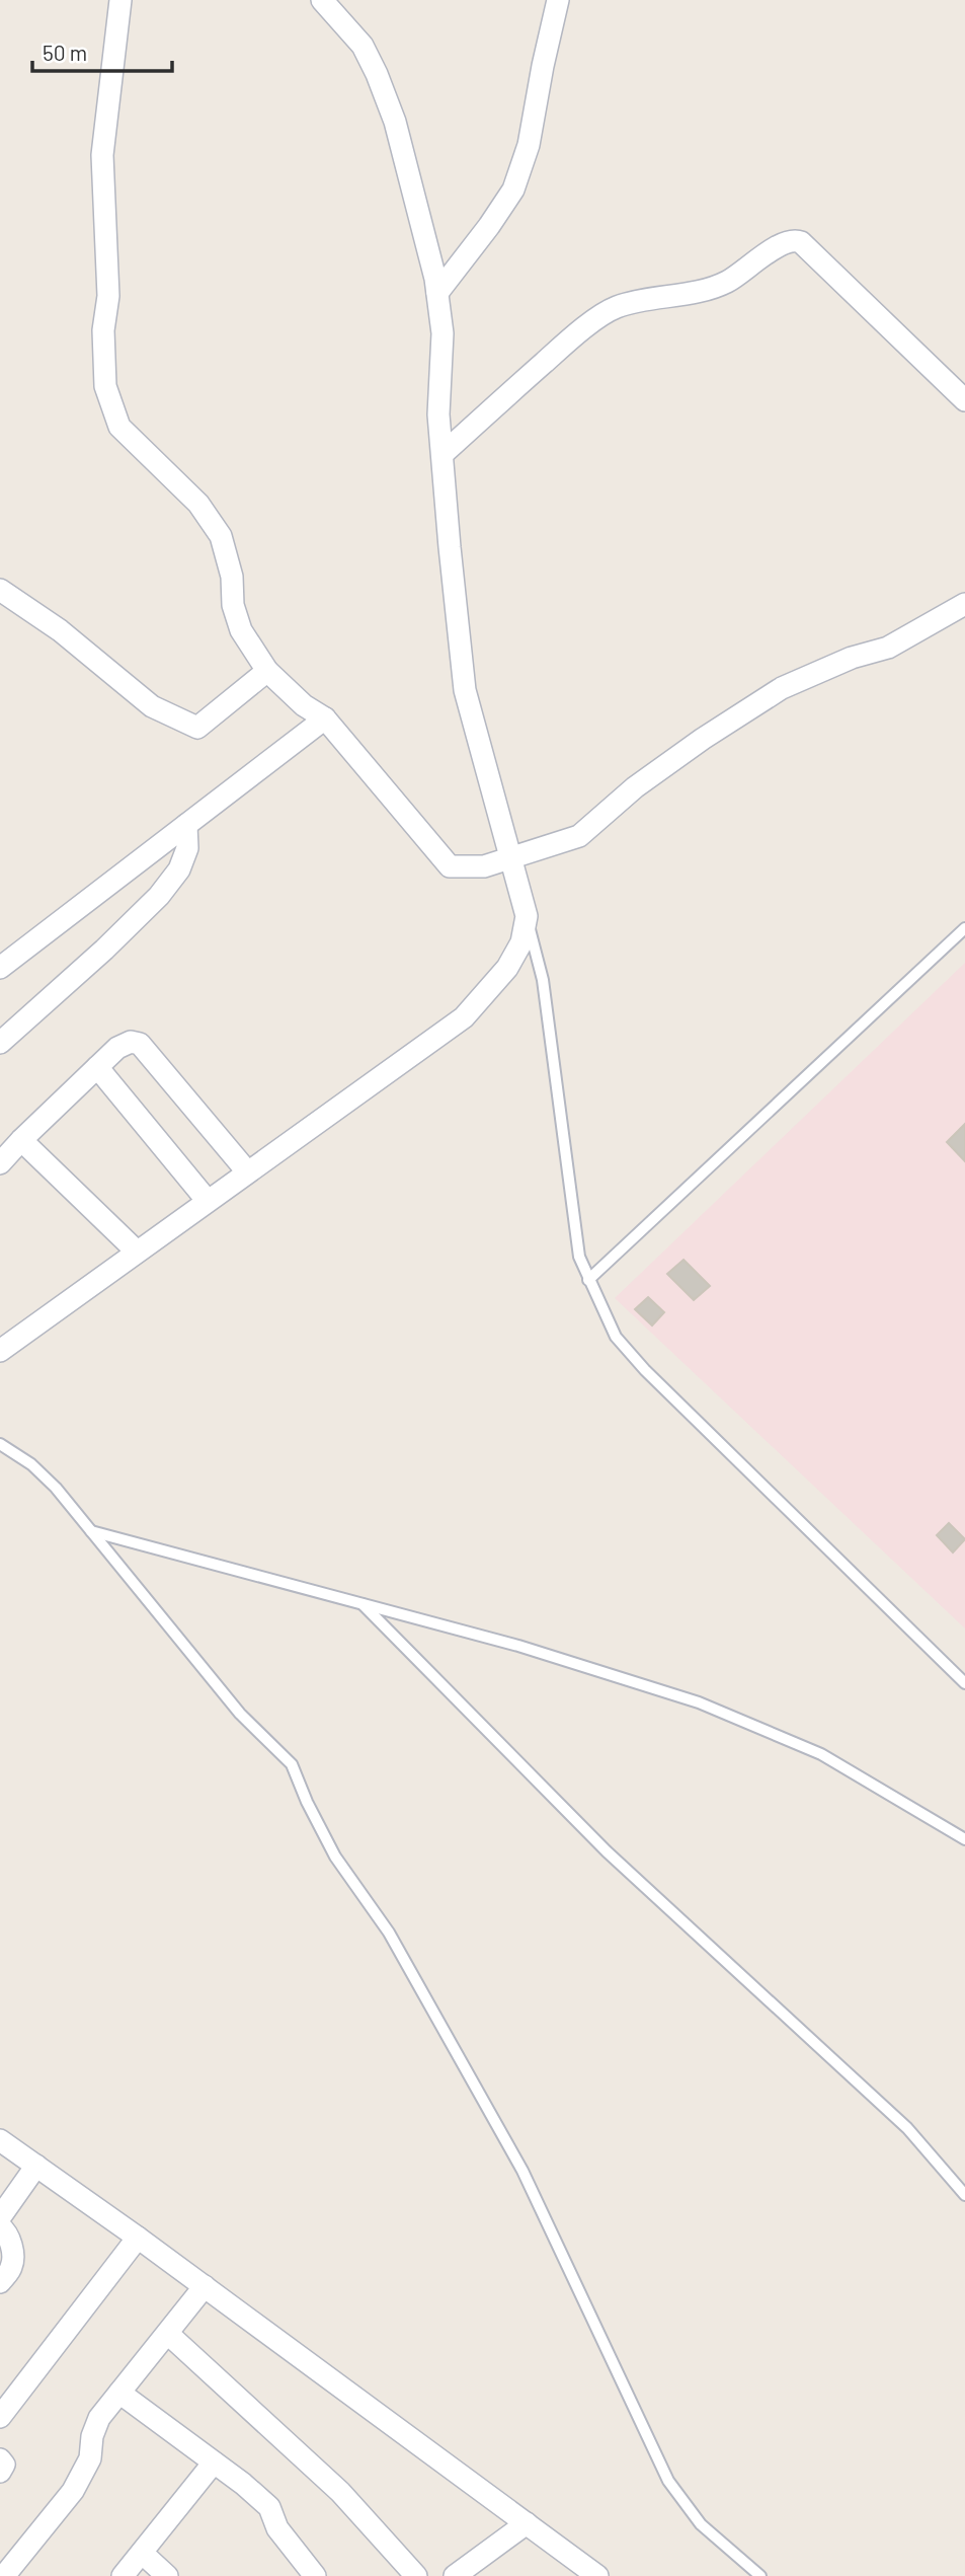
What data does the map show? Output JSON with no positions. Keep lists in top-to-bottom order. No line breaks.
{"scale_bar":"50 m"}
